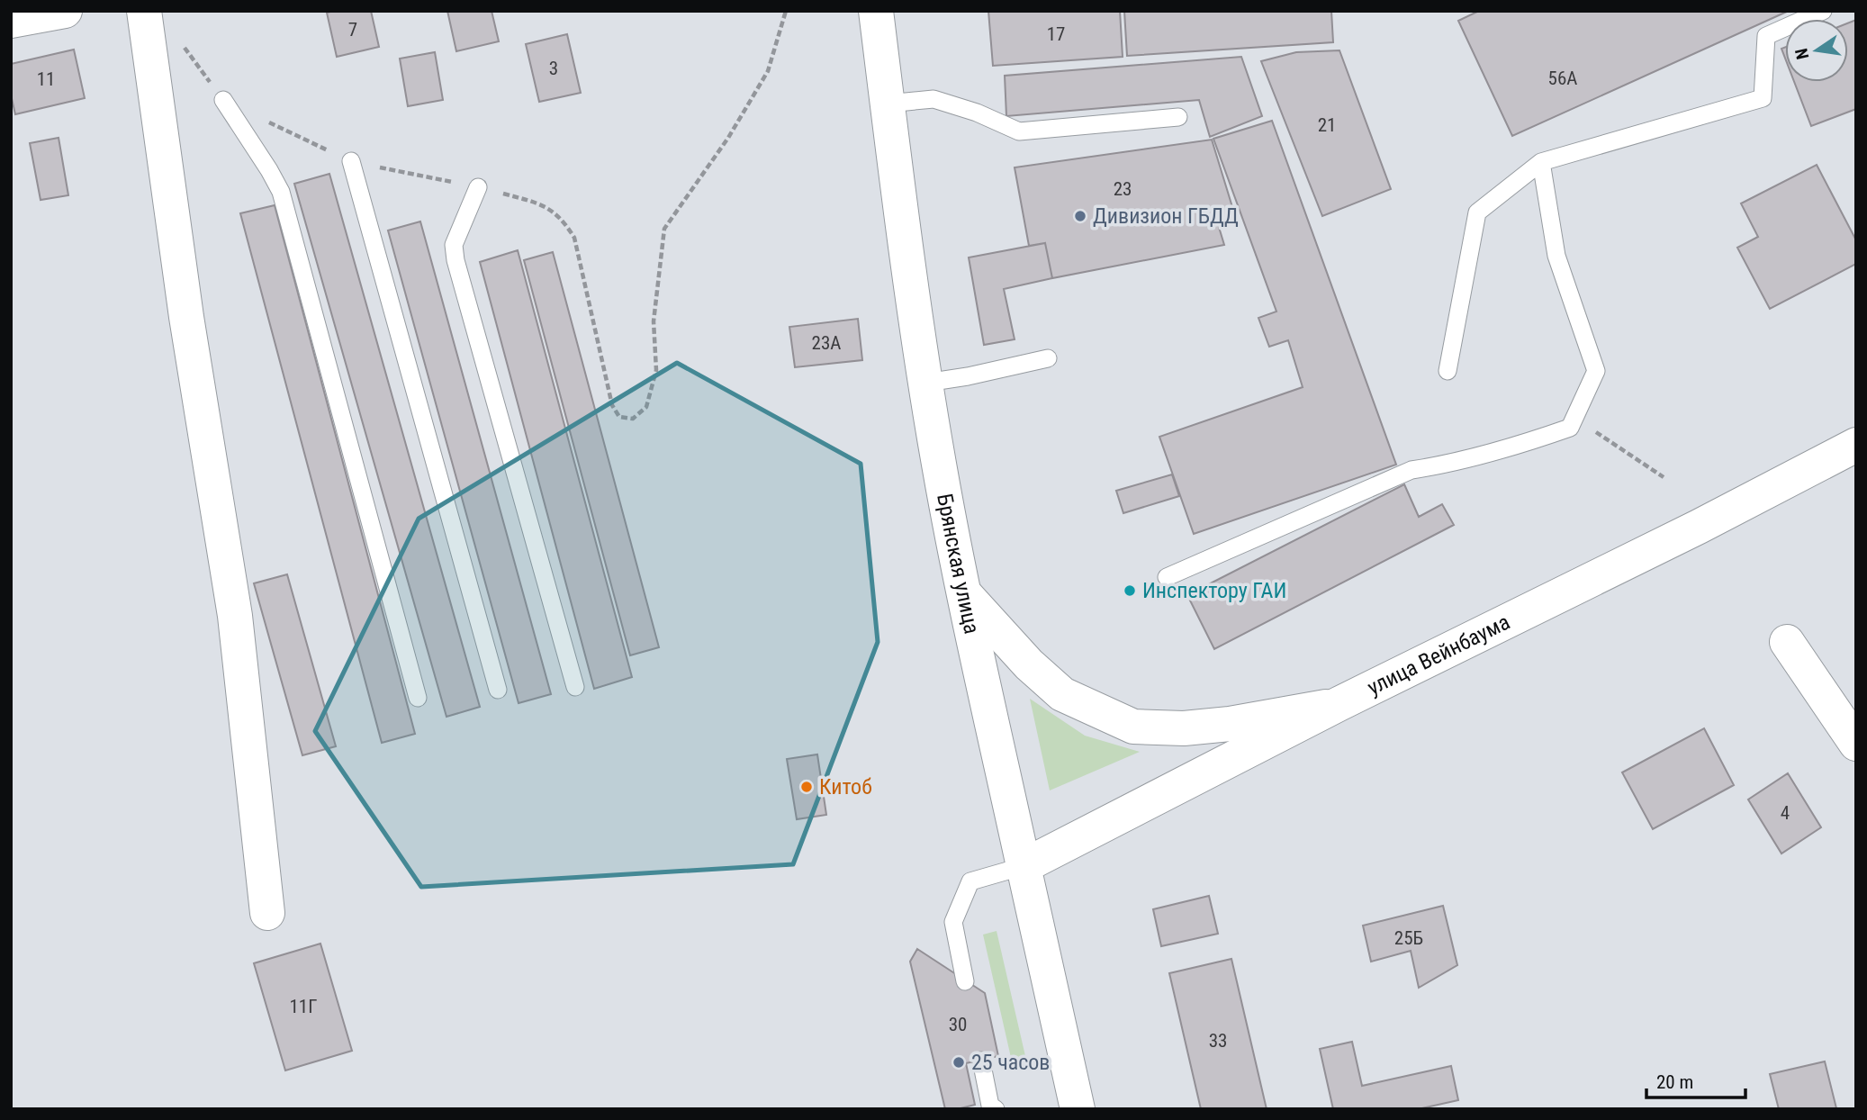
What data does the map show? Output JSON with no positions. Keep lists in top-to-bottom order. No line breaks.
{"streets":{"main road":["Брянская улица","улица Вейнбаума"]},"crossings":[["Брянская улица","улица Вейнбаума"]],"places":["Дивизион ГБДД","Инспектору ГАИ","Китоб","25 часов"],"house_numbers":["7","17","3","56А","11","21","23","23А","4","25Б","11Г","30","33"],"scale_bar":"20 m","north":"left"}
